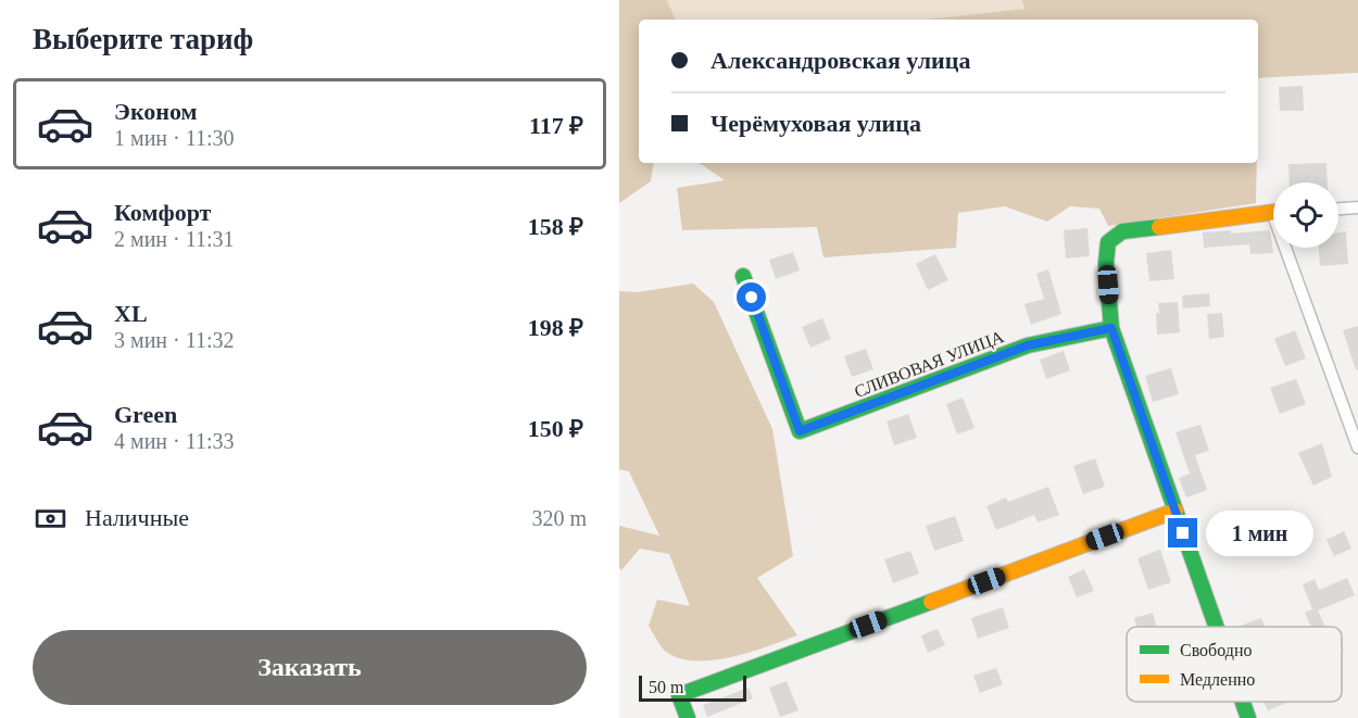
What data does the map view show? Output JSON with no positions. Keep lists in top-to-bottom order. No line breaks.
{"streets":{"street":["СЛИВОВАЯ УЛИЦА"]},"legend":["Свободно","Медленно"],"scale_bar":"50 m","page":{"heading":"Выберите тариф","banner":["Александровская улица","Черёмуховая улица"],"list":[{"name":"Эконом","note":"1 мин · 11:30","value":"117 ₽"},{"name":"Комфорт","note":"2 мин · 11:31","value":"158 ₽"},{"name":"XL","note":"3 мин · 11:32","value":"198 ₽"},{"name":"Green","note":"4 мин · 11:33","value":"150 ₽"}],"pay":["Наличные","320 m"],"bubble":"1 мин","buttons":"Заказать","scale":"50 m"}}
